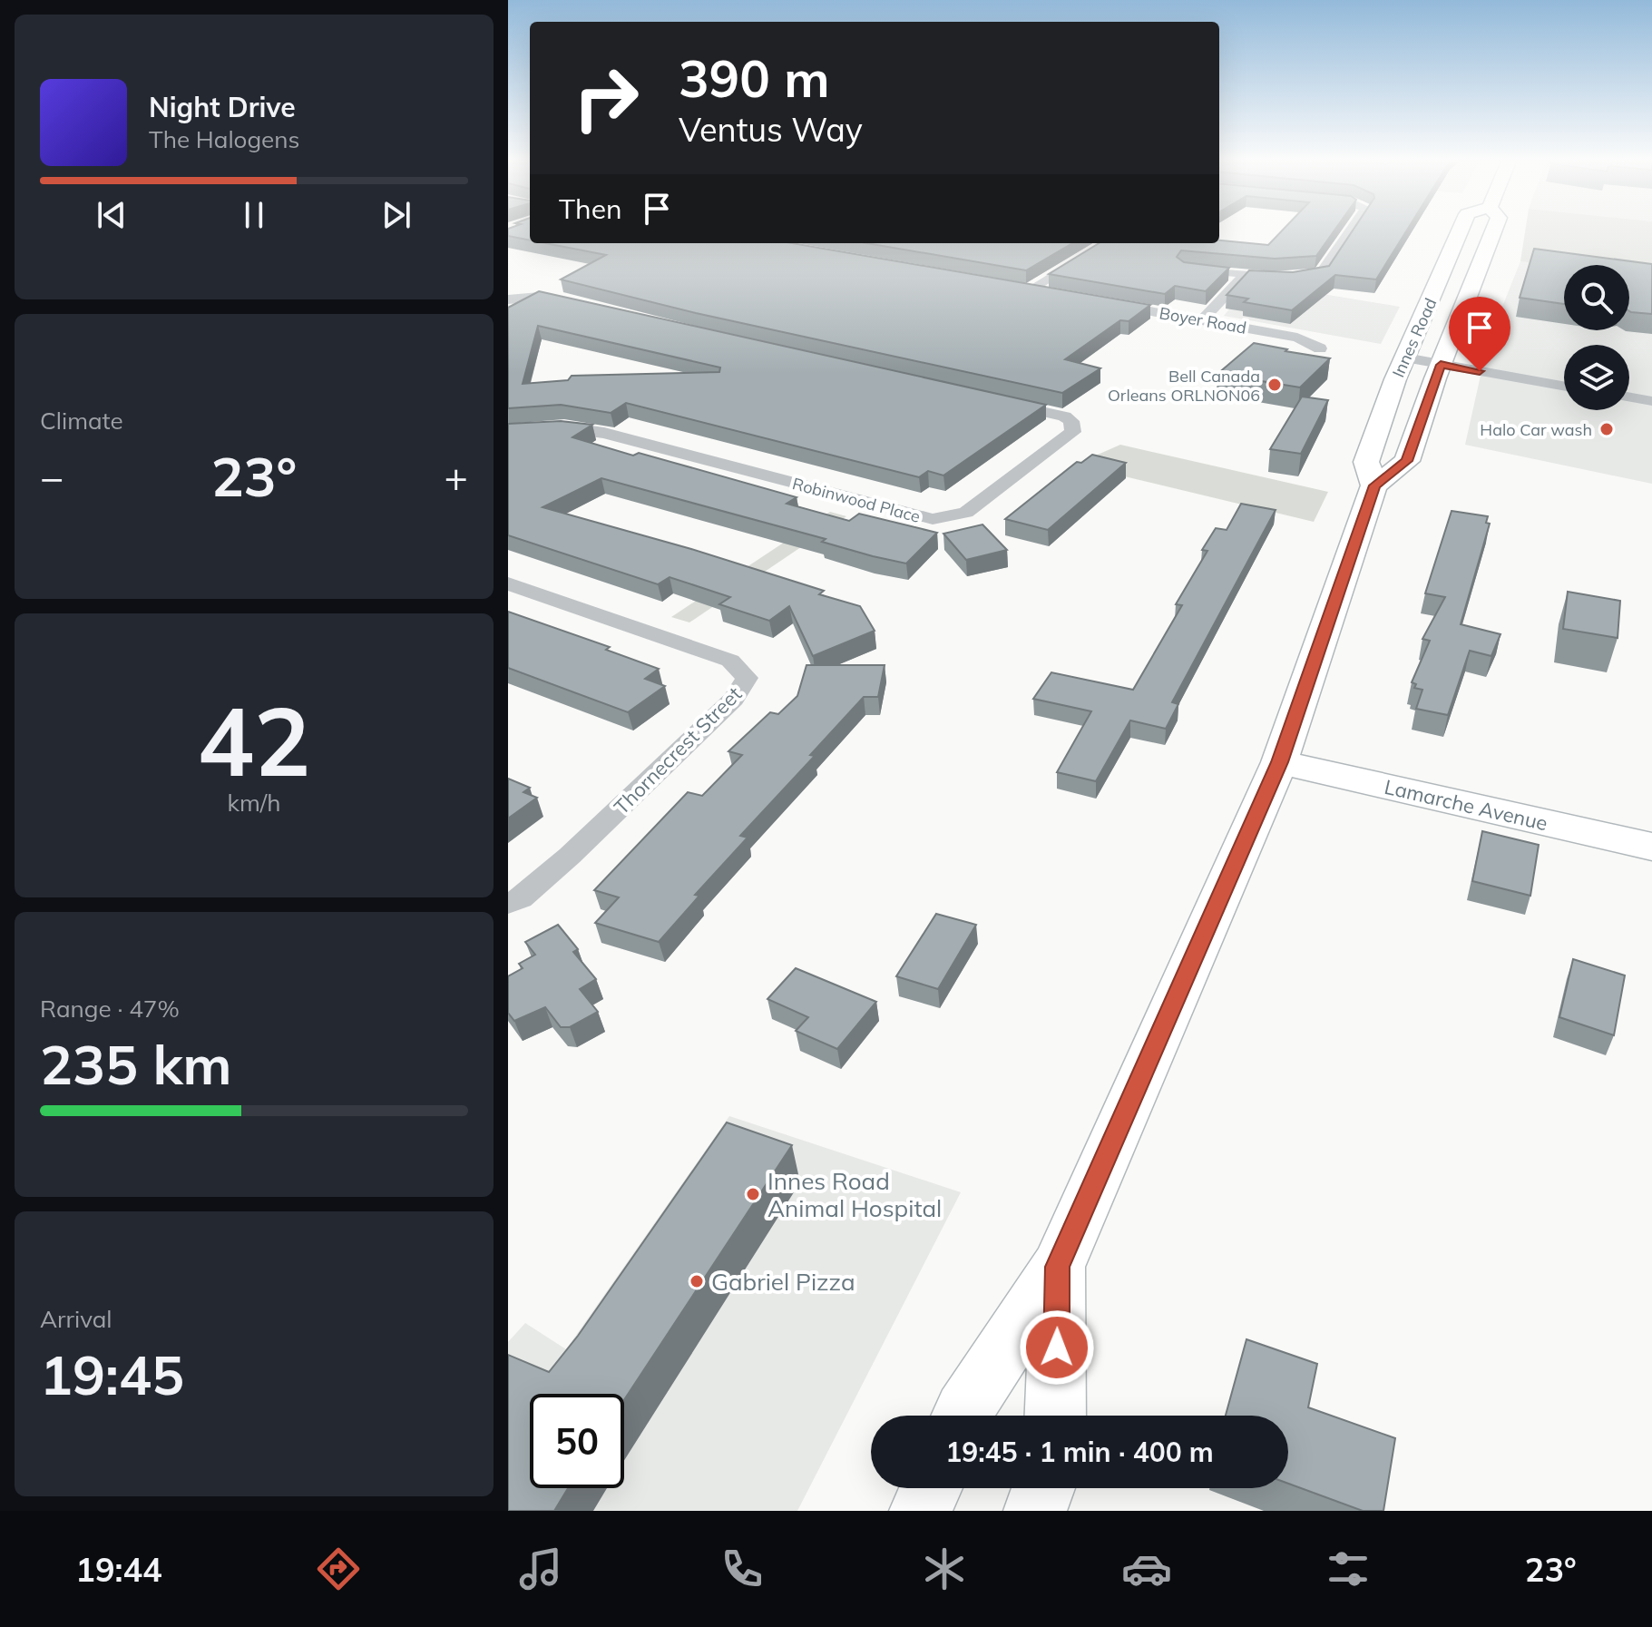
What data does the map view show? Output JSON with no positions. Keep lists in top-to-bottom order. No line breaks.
{"streets":{"main road":["Innes Road","Lamarche Avenue"],"street":["Boyer Road","Robinwood Place","Thornecrest Street"]},"crossings":[["Innes Road","Lamarche Avenue"]],"places":["Bell Canada Orleans ORLNON06","Halo Car wash","Innes Road Animal Hospital","Gabriel Pizza"],"page":{"turn":["390 m","Ventus Way"],"song":["Night Drive","The Halogens"],"then":"Then","tile":["Climate",["42","km/h"],["Range · 47%","235 km"],["Arrival","19:45"]],"heat":["−","23°","+"],"limit":"50","trip":"19:45 · 1 min · 400 m","tabs":["19:44","23°"]}}
